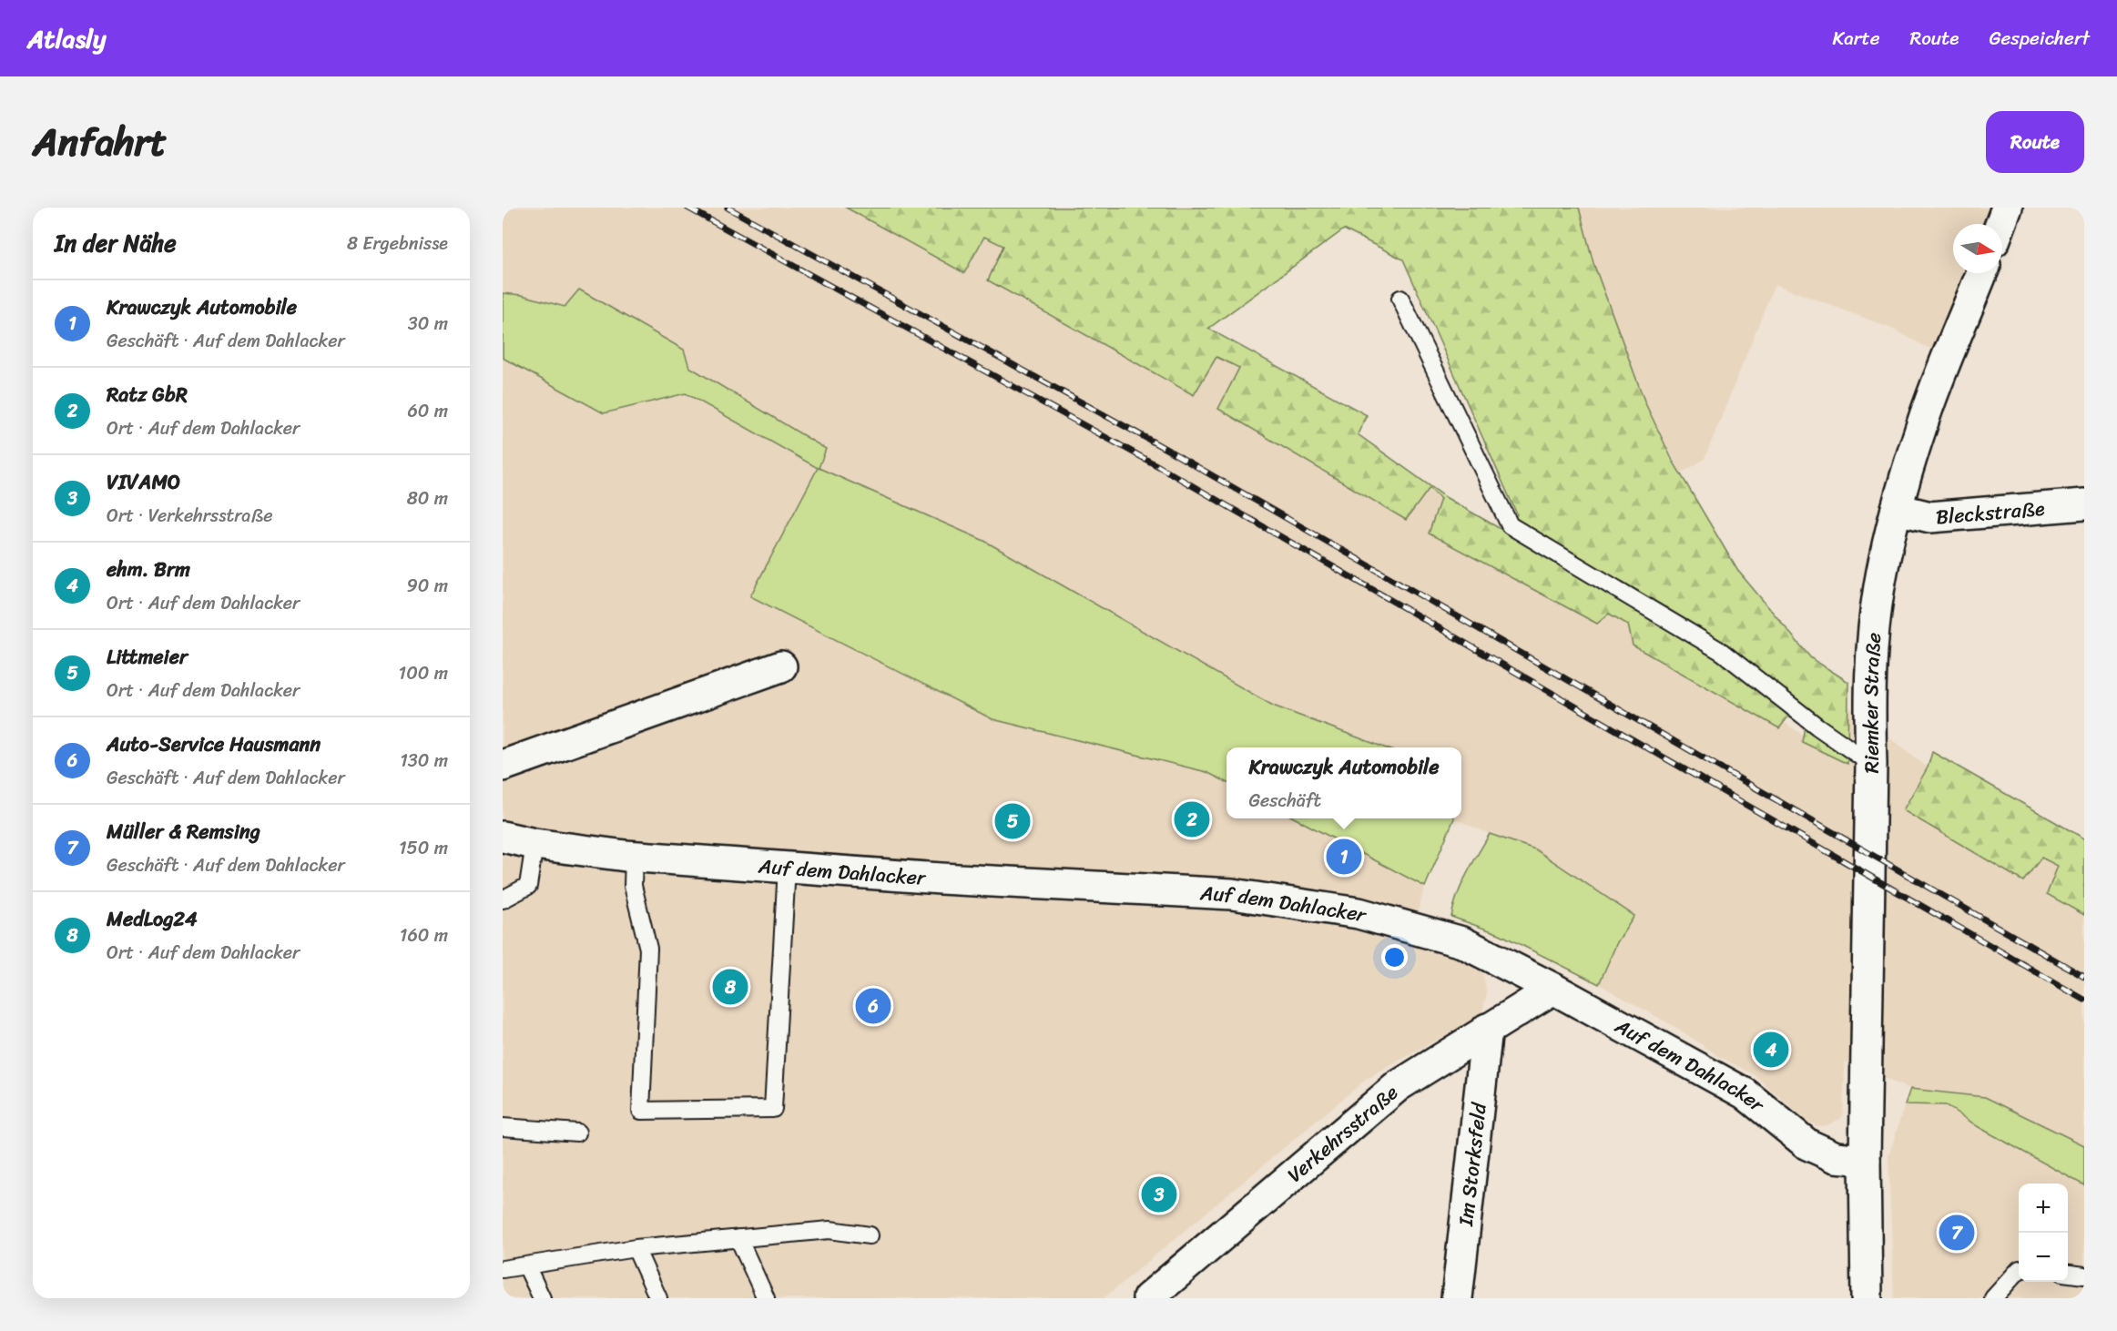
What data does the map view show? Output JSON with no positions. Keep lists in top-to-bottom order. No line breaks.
{"streets":{"street":["Bleckstraße","Riemker Straße","Auf dem Dahlacker","Verkehrsstraße","Im Storksfeld"]},"crossings":[["Bleckstraße","Riemker Straße"],["Riemker Straße","Auf dem Dahlacker"],["Auf dem Dahlacker","Verkehrsstraße"],["Verkehrsstraße","Im Storksfeld"]],"north":"right","page":{"header":"Atlasly","nav":["Karte","Route","Gespeichert"],"title":"Anfahrt","buttons":"Route","heading":["In der Nähe","8 Ergebnisse"],"list":[{"mark":"1","name":"Krawczyk Automobile","note":"Geschäft · Auf dem Dahlacker","value":"30 m"},{"mark":"2","name":"Ratz GbR","note":"Ort · Auf dem Dahlacker","value":"60 m"},{"mark":"3","name":"VIVAMO","note":"Ort · Verkehrsstraße","value":"80 m"},{"mark":"4","name":"ehm. Brm","note":"Ort · Auf dem Dahlacker","value":"90 m"},{"mark":"5","name":"Littmeier","note":"Ort · Auf dem Dahlacker","value":"100 m"},{"mark":"6","name":"Auto-Service Hausmann","note":"Geschäft · Auf dem Dahlacker","value":"130 m"},{"mark":"7","name":"Müller & Remsing","note":"Geschäft · Auf dem Dahlacker","value":"150 m"},{"mark":"8","name":"MedLog24","note":"Ort · Auf dem Dahlacker","value":"160 m"}],"popup":["Krawczyk Automobile","Geschäft"],"pins":["2","5","1","8","6","4","3","7"],"map_buttons":["+","−"]}}
